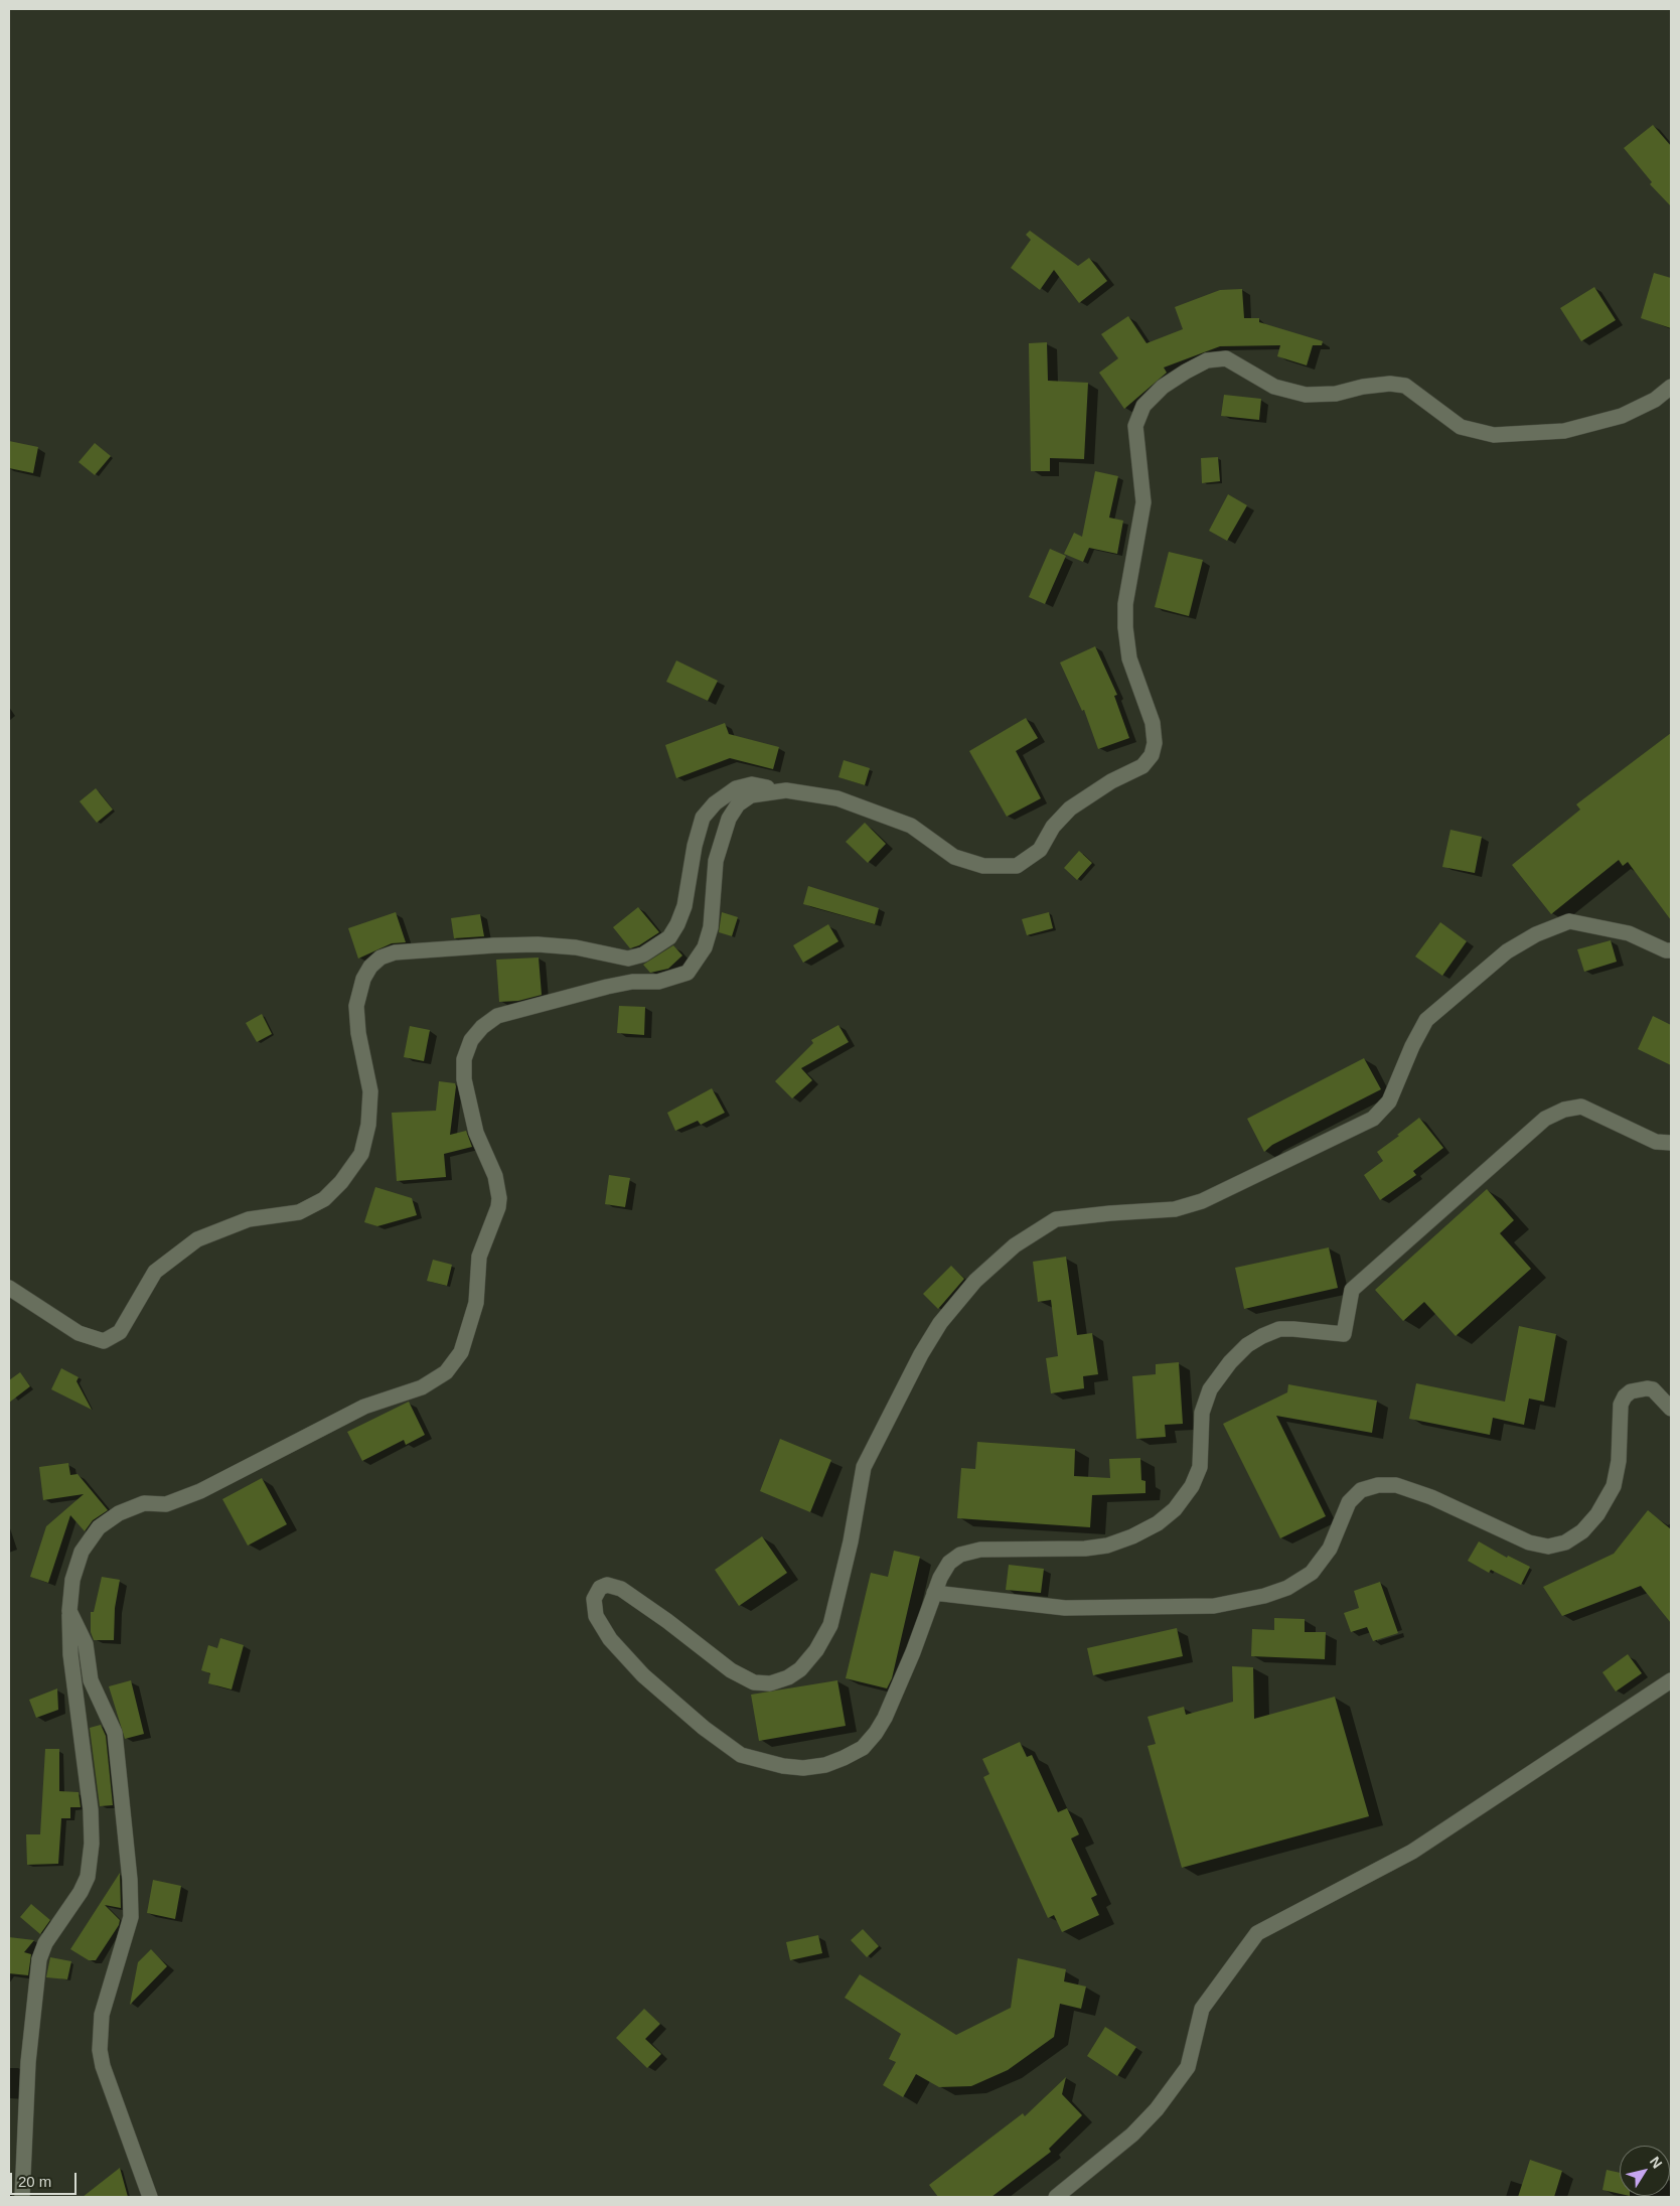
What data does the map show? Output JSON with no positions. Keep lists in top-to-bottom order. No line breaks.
{"scale_bar":"20 m","north":"top right"}
